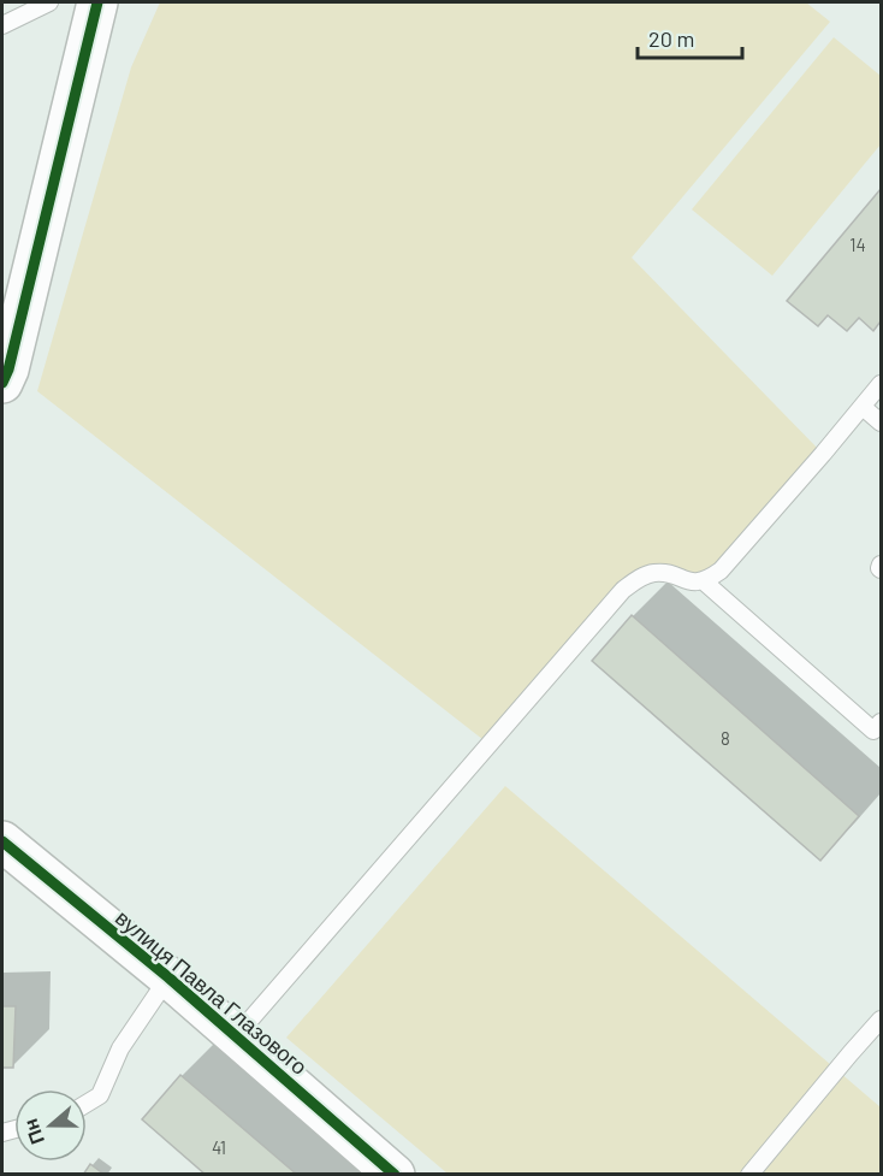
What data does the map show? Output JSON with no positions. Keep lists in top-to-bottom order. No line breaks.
{"streets":{"street":["вулиця Павла Глазового"]},"house_numbers":["14","8","41"],"scale_bar":"20 m","north":"left"}
